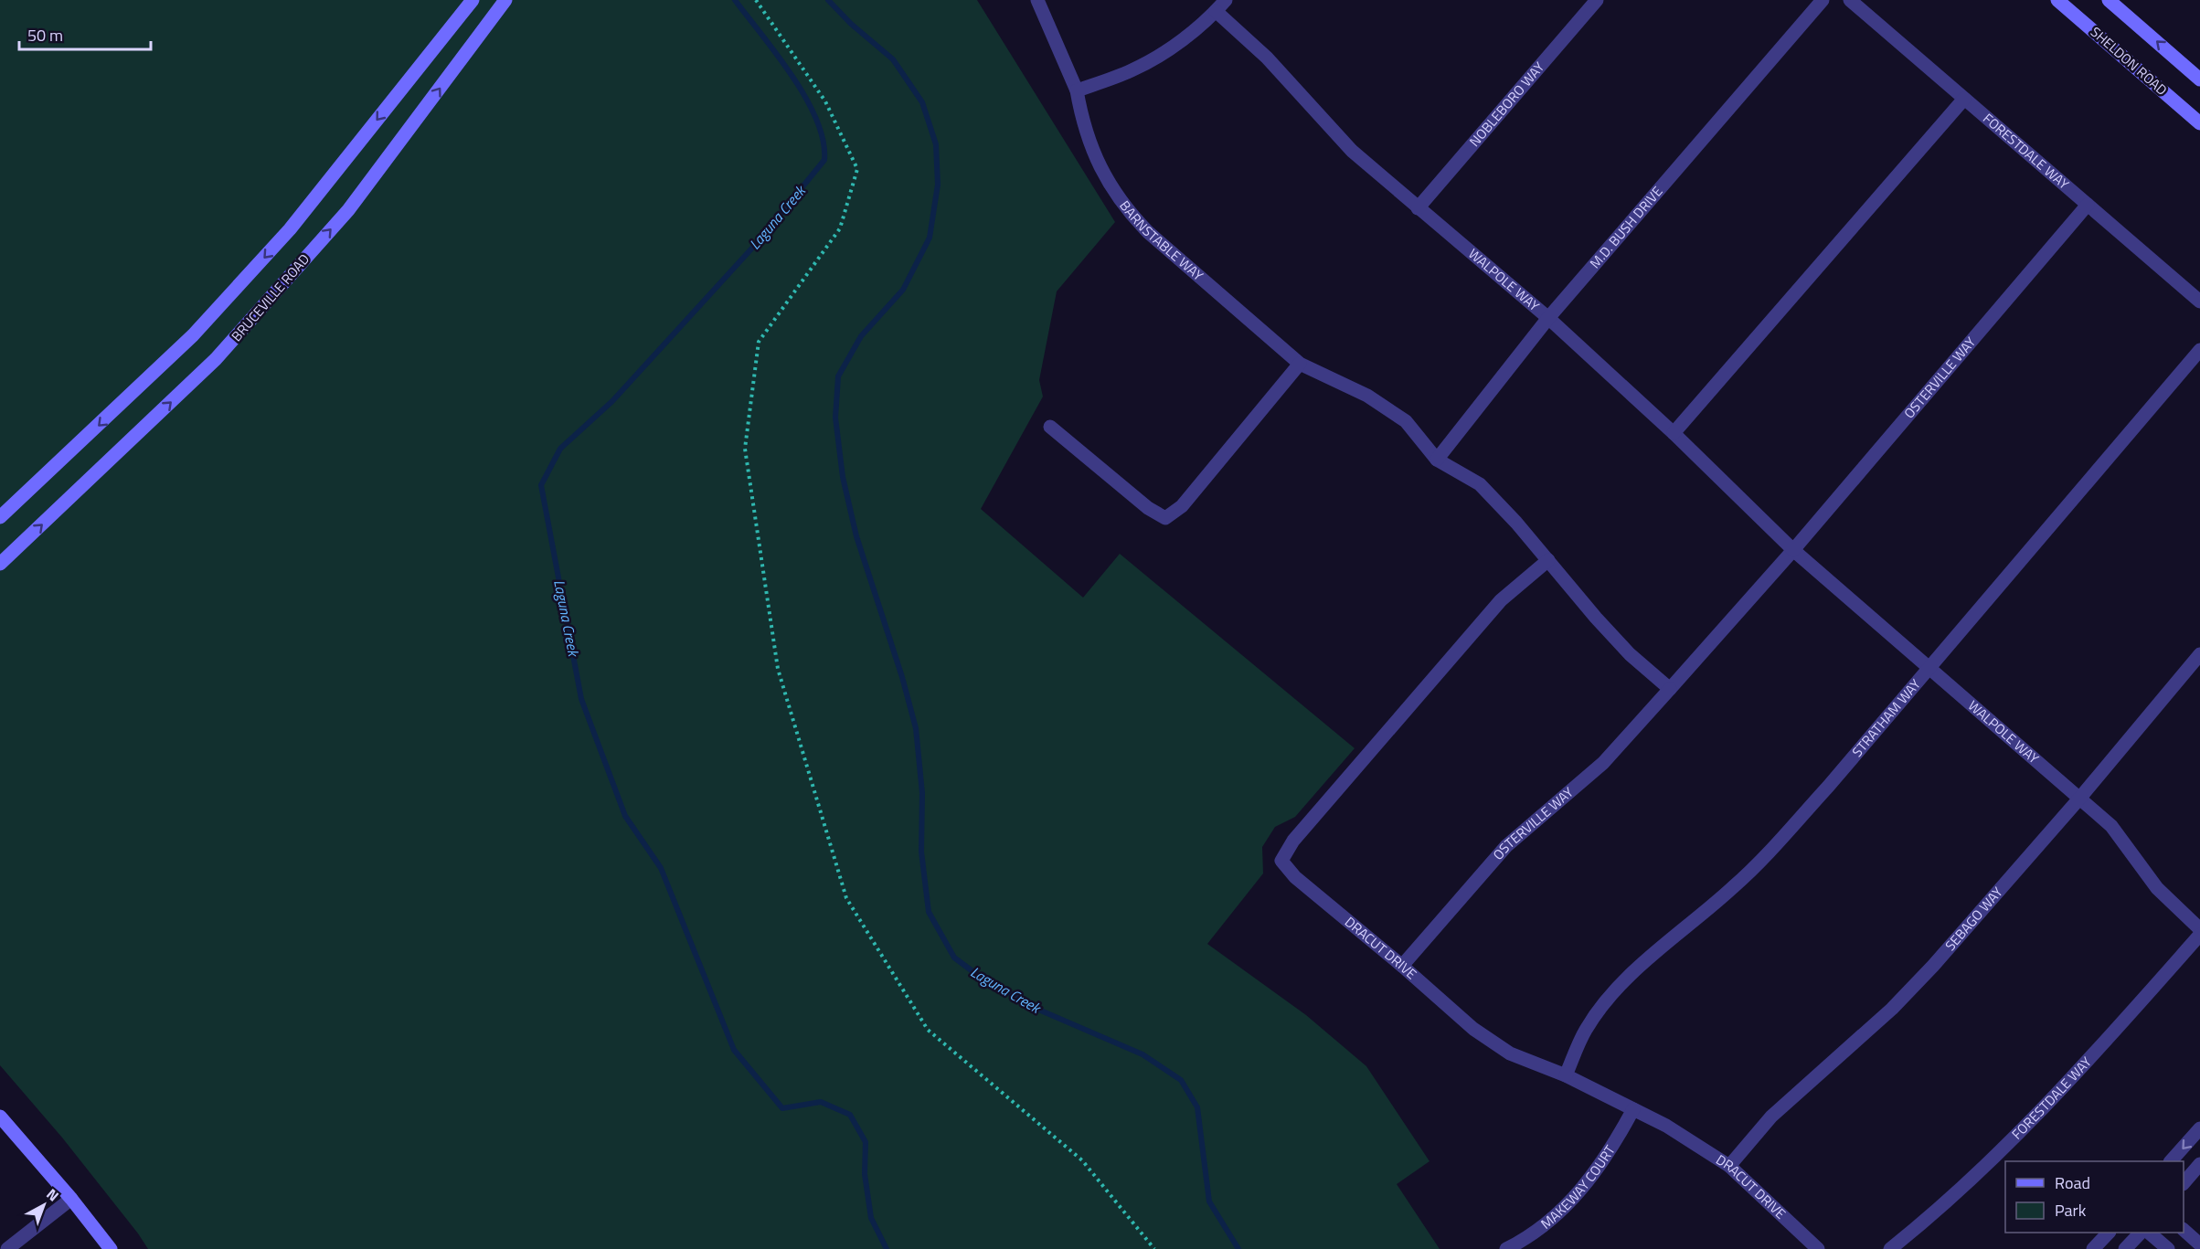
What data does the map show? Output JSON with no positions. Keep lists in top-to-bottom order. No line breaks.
{"streets":{"main road":["SHELDON ROAD","BRUCEVILLE ROAD"],"street":["NOBLEBORO WAY","FORESTDALE WAY","M.D. BUSH DRIVE","BARNSTABLE WAY","WALPOLE WAY","OSTERVILLE WAY","STRATHAM WAY","SEBAGO WAY","DRACUT DRIVE","MAKEWAY COURT"]},"crossings":[["NOBLEBORO WAY","WALPOLE WAY"],["FORESTDALE WAY","OSTERVILLE WAY"],["M.D. BUSH DRIVE","BARNSTABLE WAY"],["M.D. BUSH DRIVE","WALPOLE WAY"],["WALPOLE WAY","OSTERVILLE WAY"],["WALPOLE WAY","STRATHAM WAY"],["WALPOLE WAY","SEBAGO WAY"],["OSTERVILLE WAY","DRACUT DRIVE"],["STRATHAM WAY","DRACUT DRIVE"],["SEBAGO WAY","DRACUT DRIVE"],["DRACUT DRIVE","MAKEWAY COURT"]],"water":["Laguna Creek"],"legend":["Road","Park"],"scale_bar":"50 m","north":"top right"}
